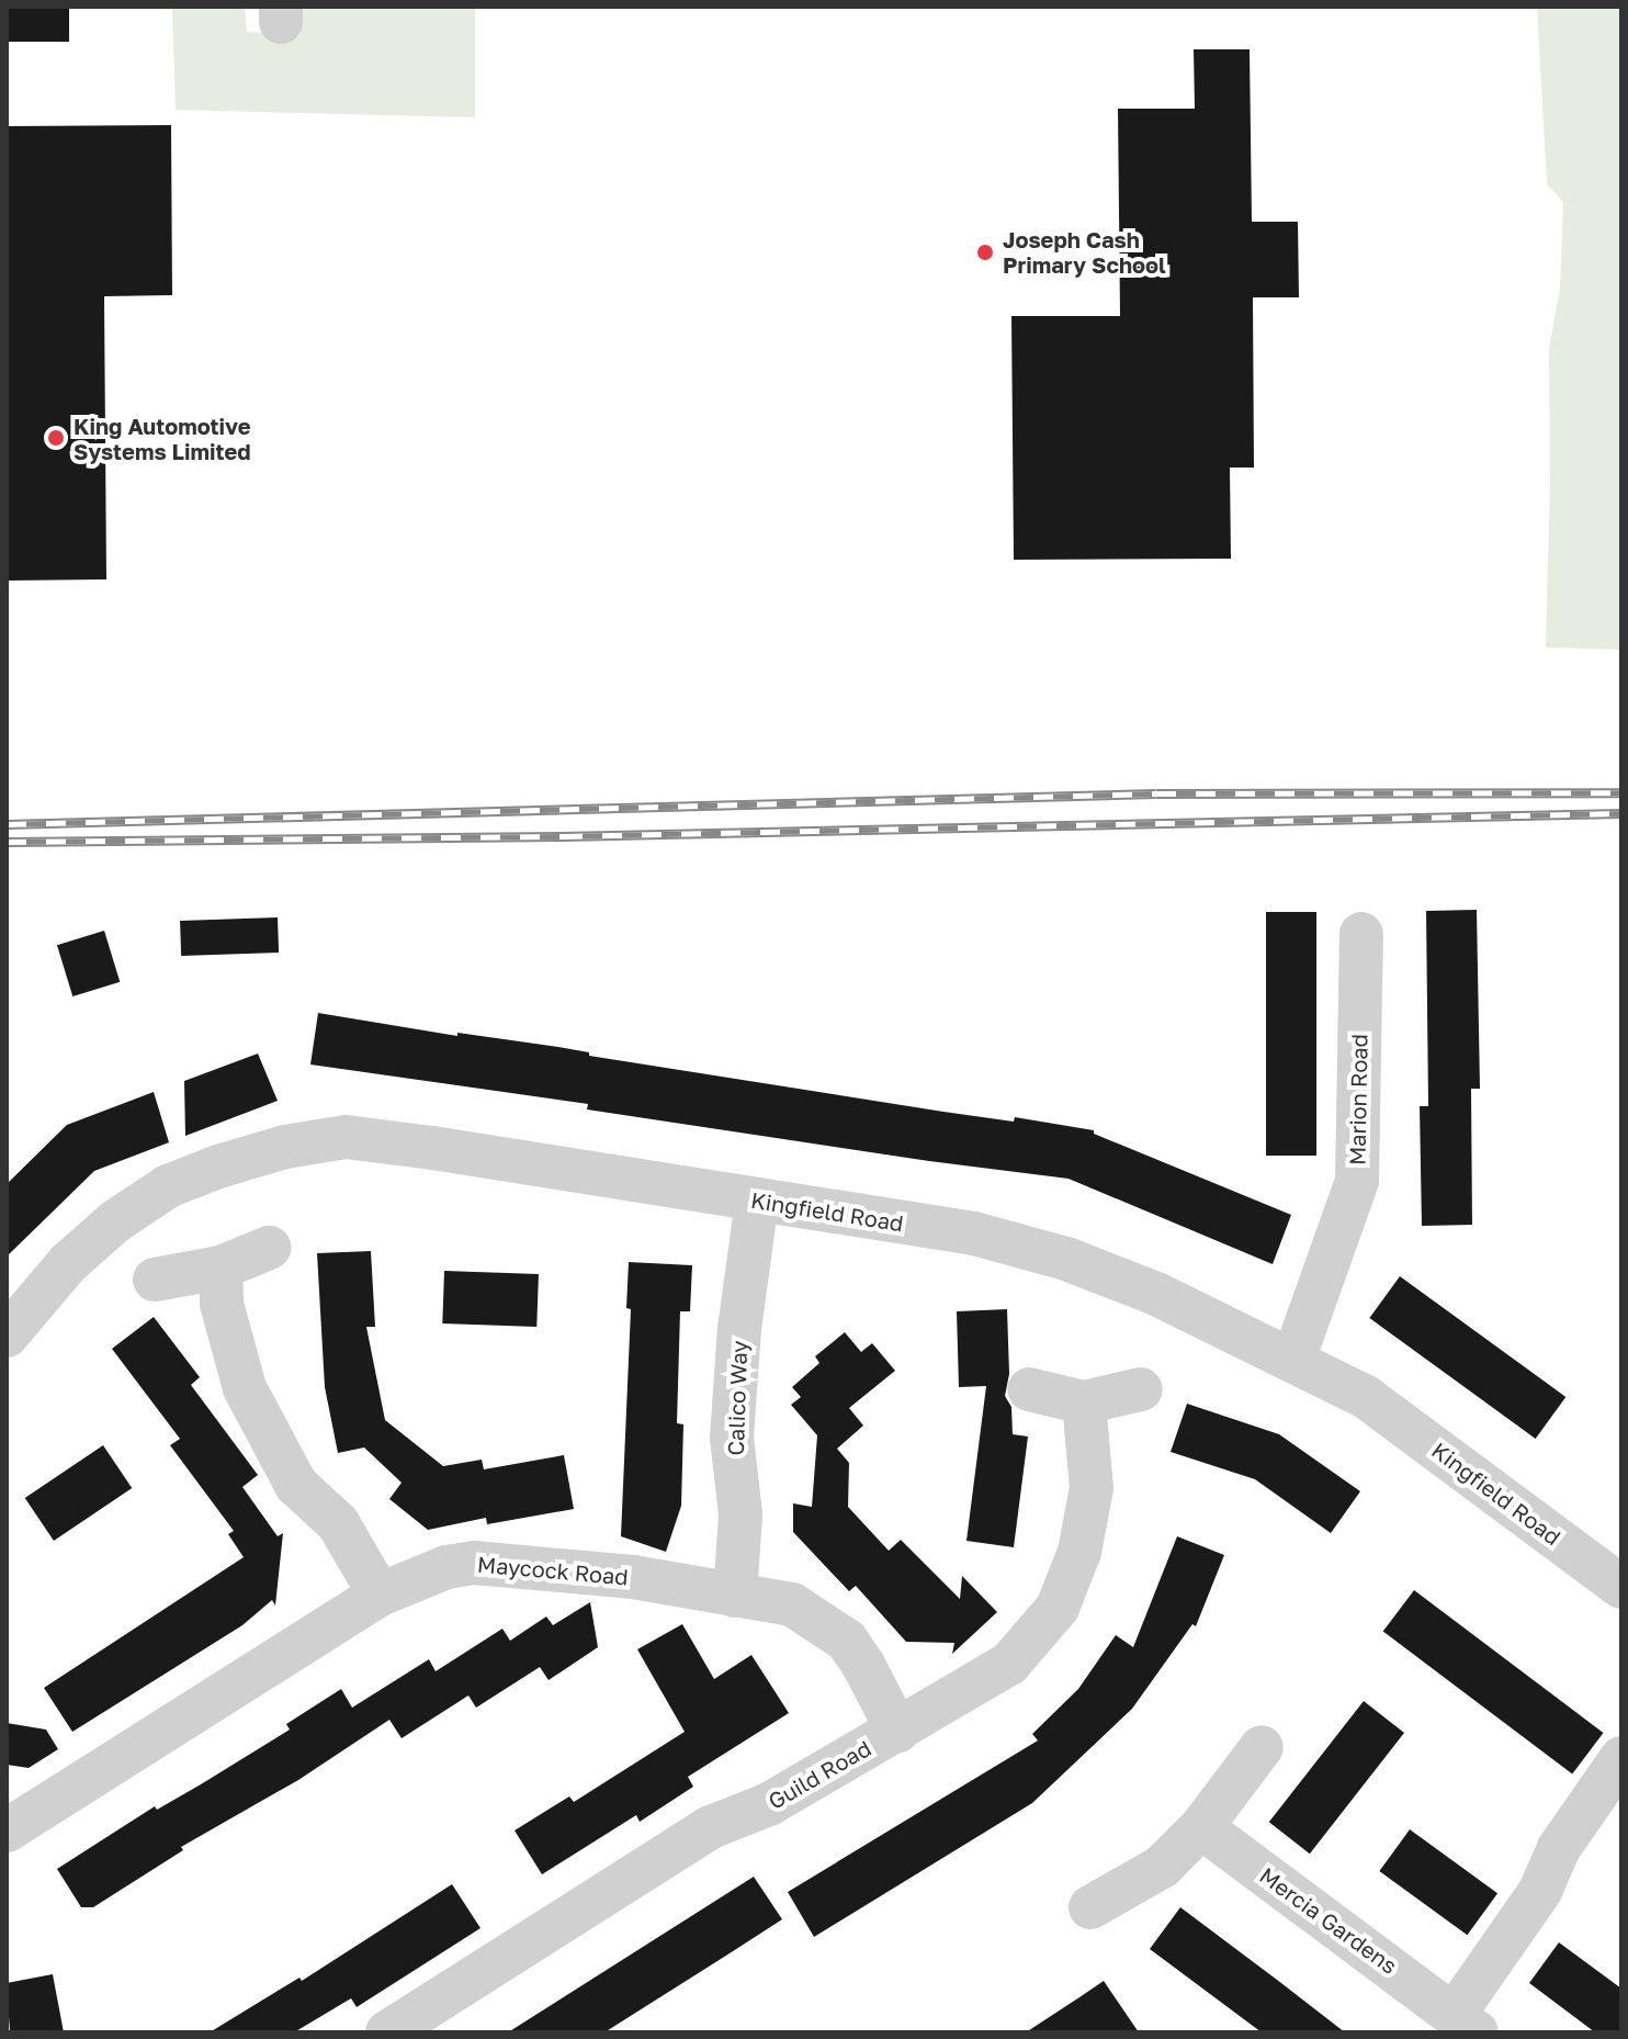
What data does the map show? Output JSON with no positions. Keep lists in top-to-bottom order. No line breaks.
{"streets":{"street":["Marion Road","Kingfield Road","Calico Way","Maycock Road","Guild Road","Mercia Gardens"]},"crossings":[["Marion Road","Kingfield Road"],["Kingfield Road","Calico Way"],["Calico Way","Maycock Road"],["Maycock Road","Guild Road"]],"places":["Joseph Cash Primary School","King Automotive Systems Limited"]}
